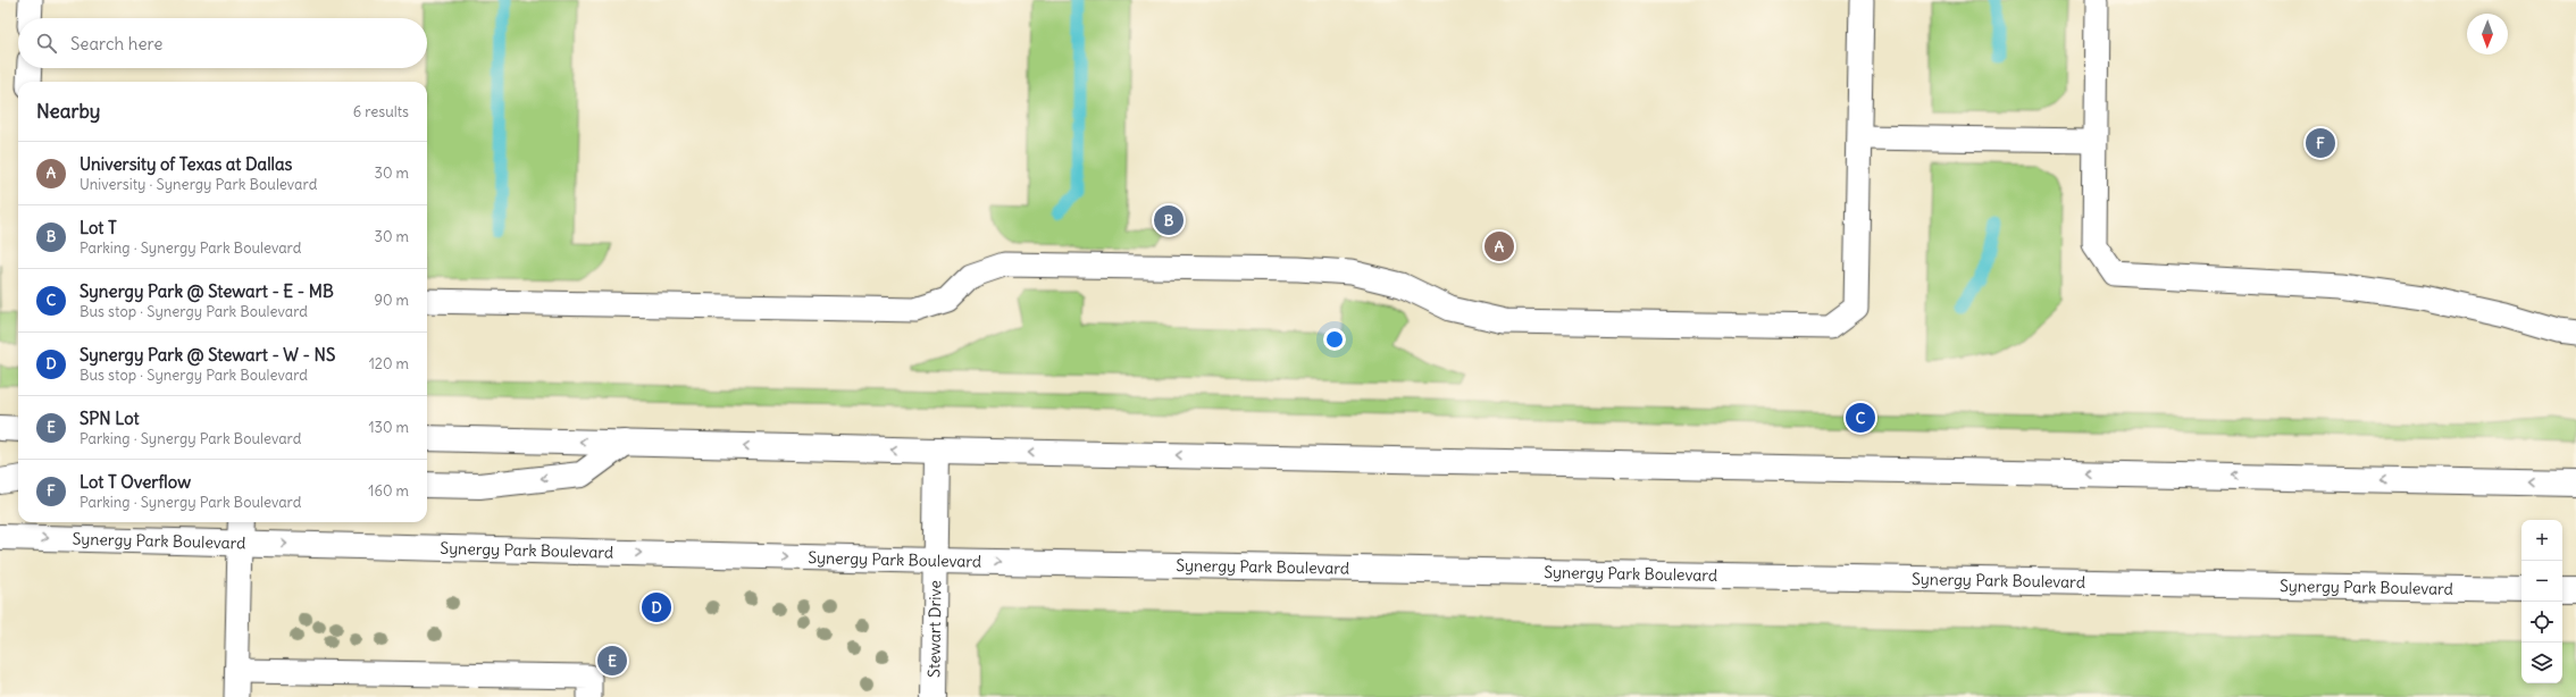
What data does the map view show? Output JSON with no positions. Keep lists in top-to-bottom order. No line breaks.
{"streets":{"street":["Synergy Park Boulevard","Stewart Drive"]},"crossings":[["Synergy Park Boulevard","Stewart Drive"]],"north":"bottom","page":{"search":"Search here","heading":["Nearby","6 results"],"pins":["F","B","A","C","D","E"],"list":[{"mark":"A","name":"University of Texas at Dallas","note":"University · Synergy Park Boulevard","value":"30 m"},{"mark":"B","name":"Lot T","note":"Parking · Synergy Park Boulevard","value":"30 m"},{"mark":"C","name":"Synergy Park @ Stewart - E - MB","note":"Bus stop · Synergy Park Boulevard","value":"90 m"},{"mark":"D","name":"Synergy Park @ Stewart - W - NS","note":"Bus stop · Synergy Park Boulevard","value":"120 m"},{"mark":"E","name":"SPN Lot","note":"Parking · Synergy Park Boulevard","value":"130 m"},{"mark":"F","name":"Lot T Overflow","note":"Parking · Synergy Park Boulevard","value":"160 m"}],"map_buttons":["+","−"]}}
